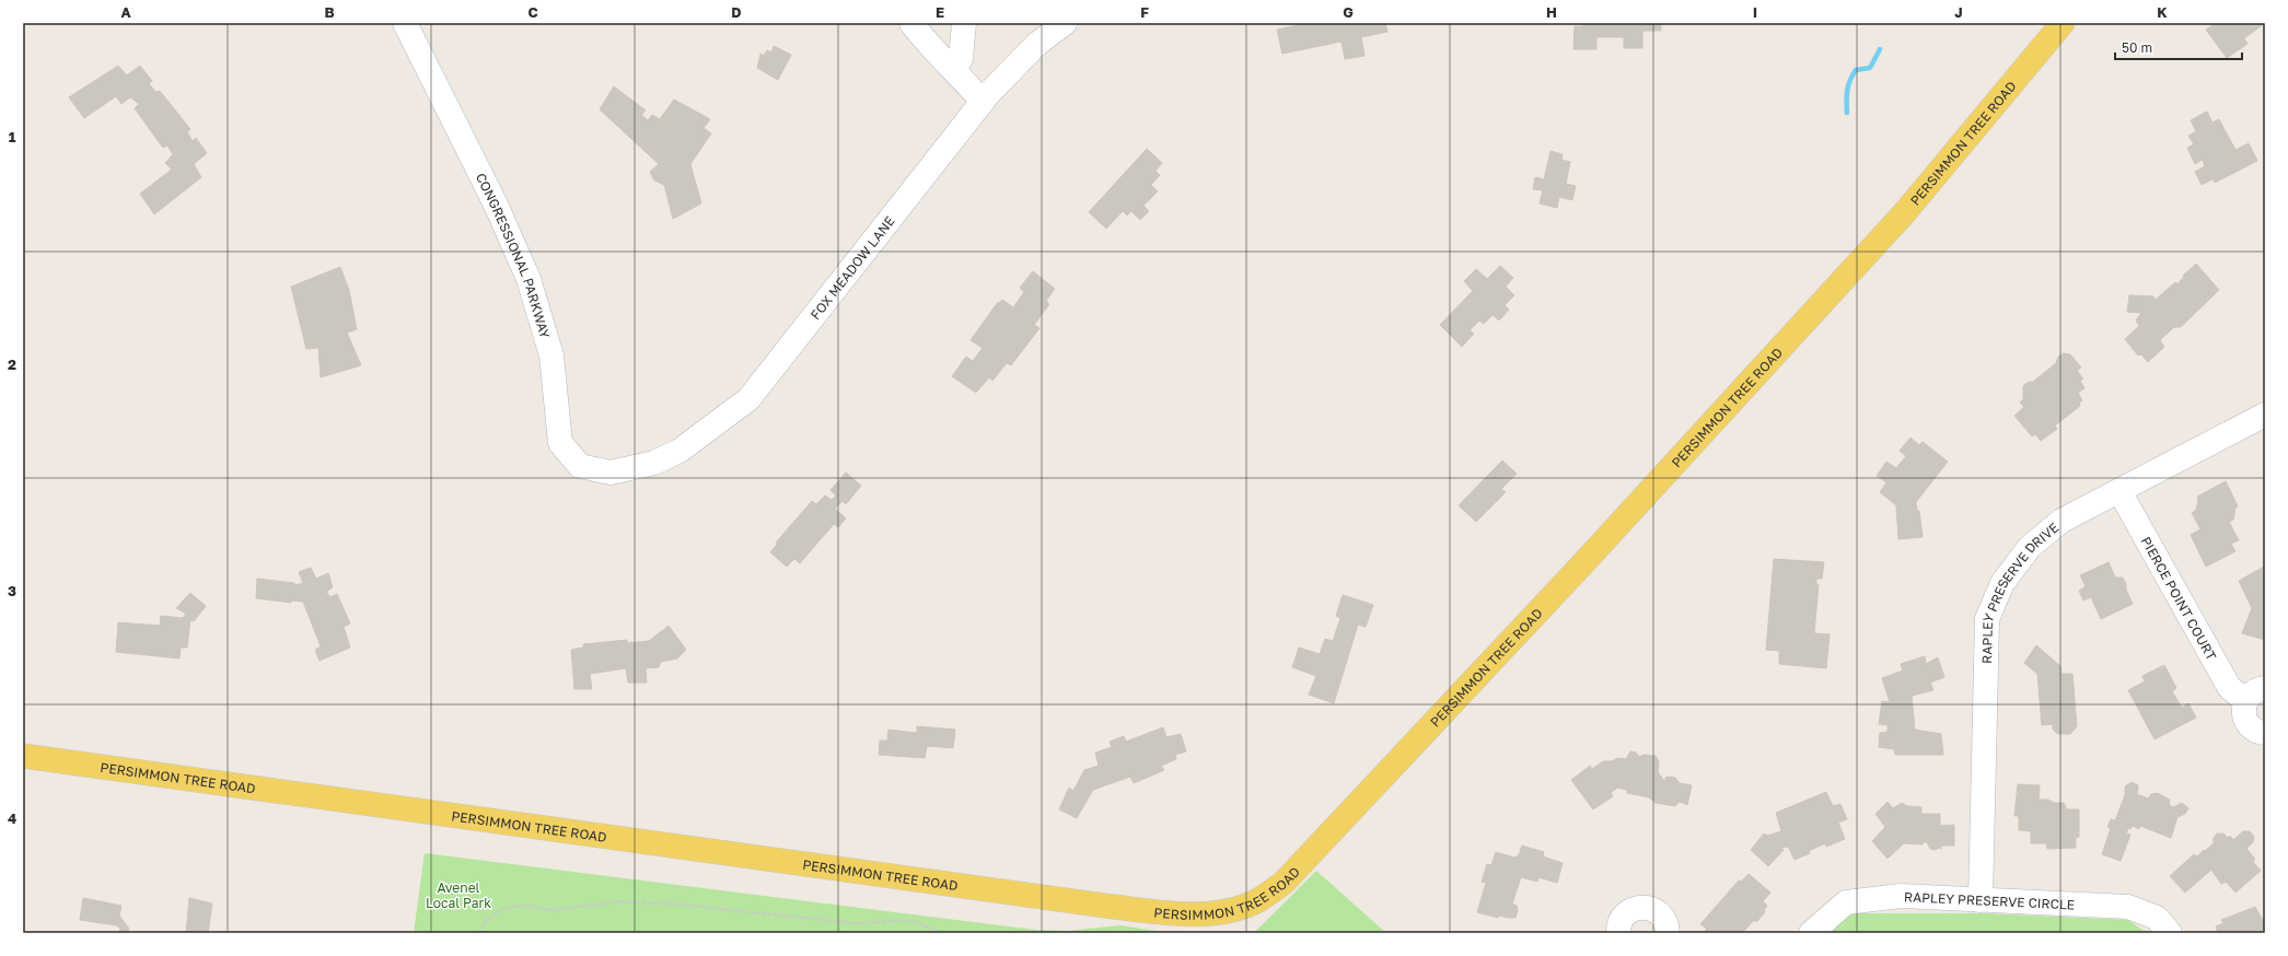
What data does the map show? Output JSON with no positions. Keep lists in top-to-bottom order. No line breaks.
{"streets":{"main road":["PERSIMMON TREE ROAD"],"street":["CONGRESSIONAL PARKWAY","FOX MEADOW LANE","RAPLEY PRESERVE DRIVE","PIERCE POINT COURT","RAPLEY PRESERVE CIRCLE"]},"crossings":[["CONGRESSIONAL PARKWAY","FOX MEADOW LANE"],["RAPLEY PRESERVE DRIVE","PIERCE POINT COURT"],["RAPLEY PRESERVE DRIVE","RAPLEY PRESERVE CIRCLE"]],"parks":["Avenel Local Park"],"scale_bar":"50 m","grid":{"columns":["A","B","C","D","E","F","G","H","I","J","K"],"rows":["1","2","3","4"]}}
